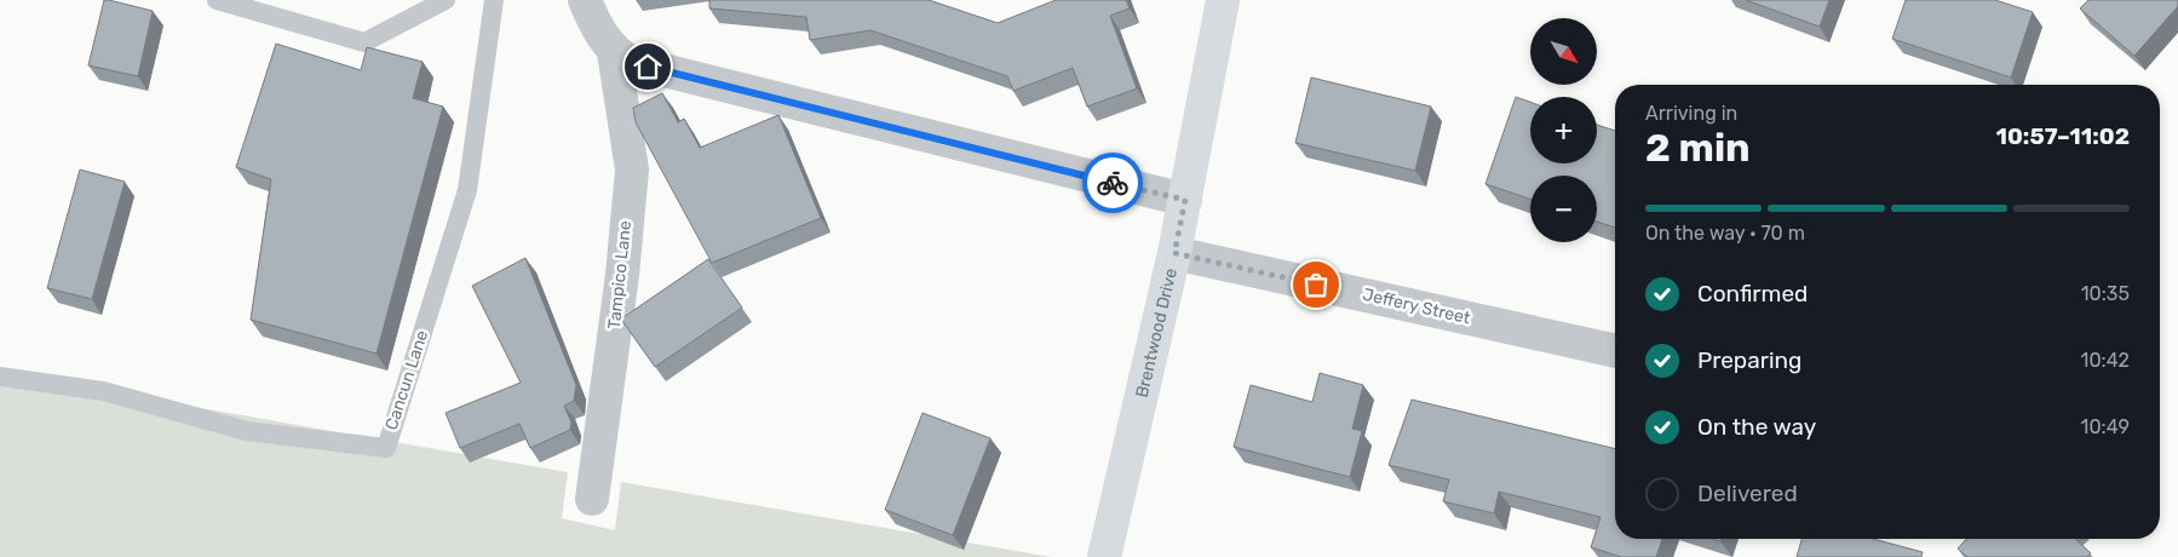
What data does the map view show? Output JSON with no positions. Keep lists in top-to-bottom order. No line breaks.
{"streets":{"street":["Tampico Lane","Jeffery Street","Brentwood Drive"],"lane":["Cancun Lane"]},"crossings":[["Jeffery Street","Brentwood Drive"]],"north":"bottom right","page":{"map_buttons":["+","−"],"heading":["2 min","Arriving in","10:57–11:02"],"bar":"On the way · 70 m","list":[["Confirmed","10:35"],["Preparing","10:42"],["On the way","10:49"],"Delivered"]}}
